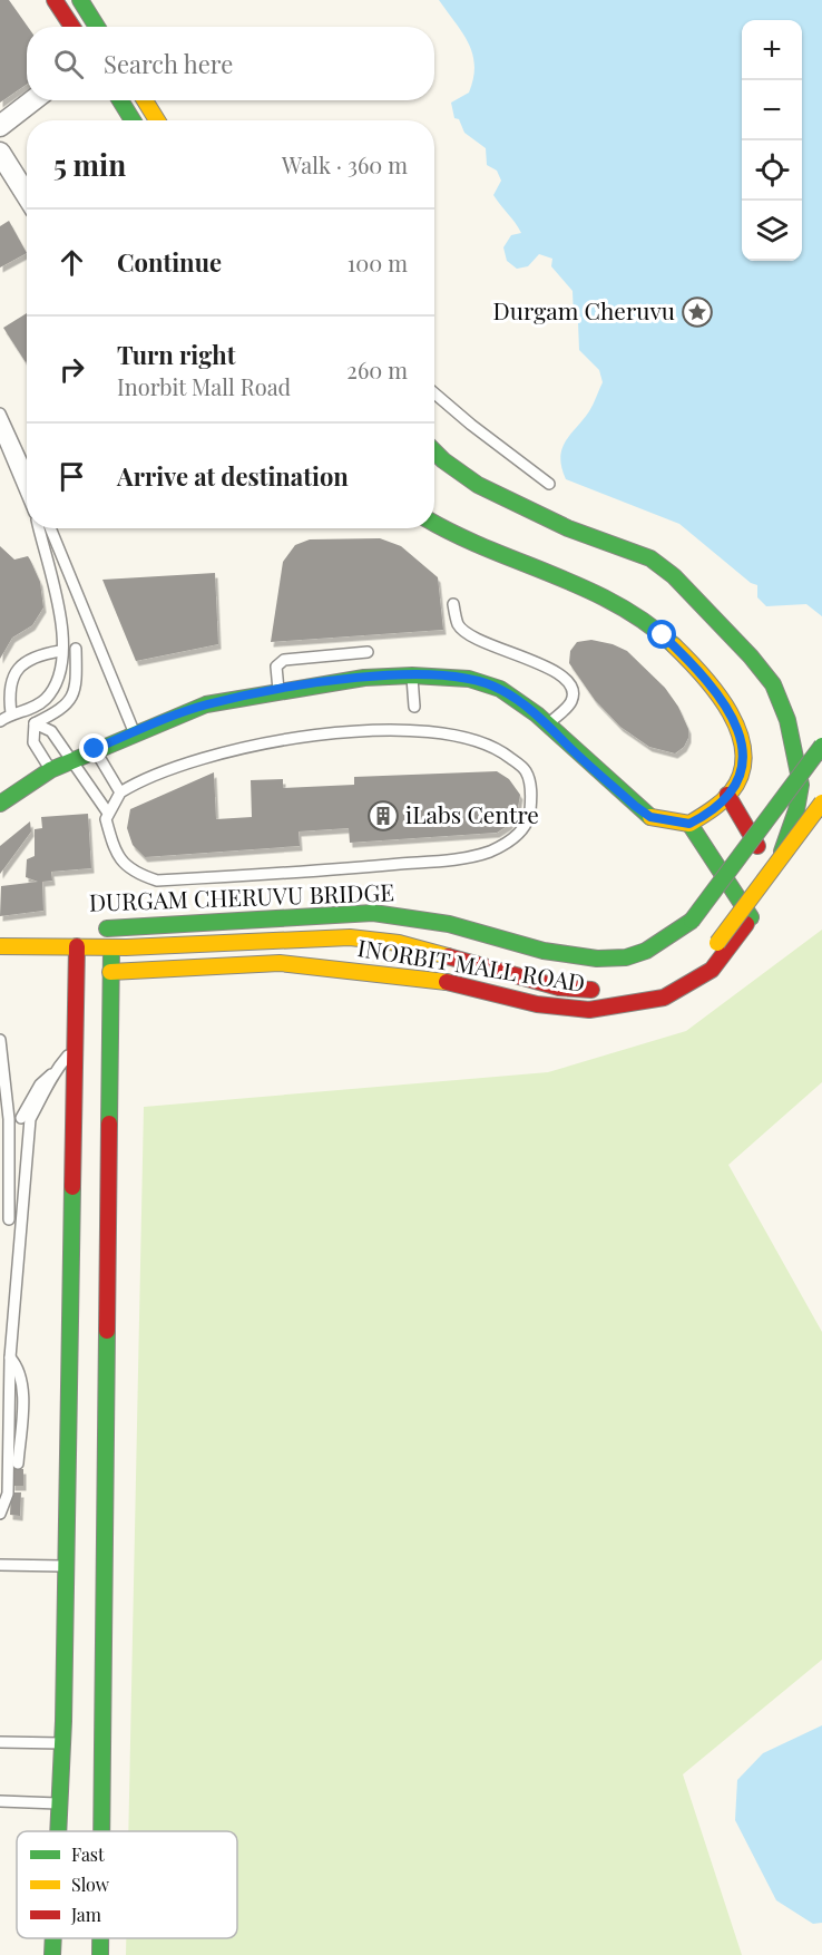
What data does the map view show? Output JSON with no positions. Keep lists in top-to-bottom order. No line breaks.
{"streets":{"main road":["DURGAM CHERUVU BRIDGE","INORBIT MALL ROAD"]},"places":{"place":["Durgam Cheruvu"],"building":["iLabs Centre"]},"legend":["Fast","Slow","Jam"],"page":{"map_buttons":["+","−"],"search":"Search here","heading":["5 min","Walk · 360 m"],"list":[["Continue","100 m"],["Turn right","Inorbit Mall Road","260 m"],"Arrive at destination"]}}
